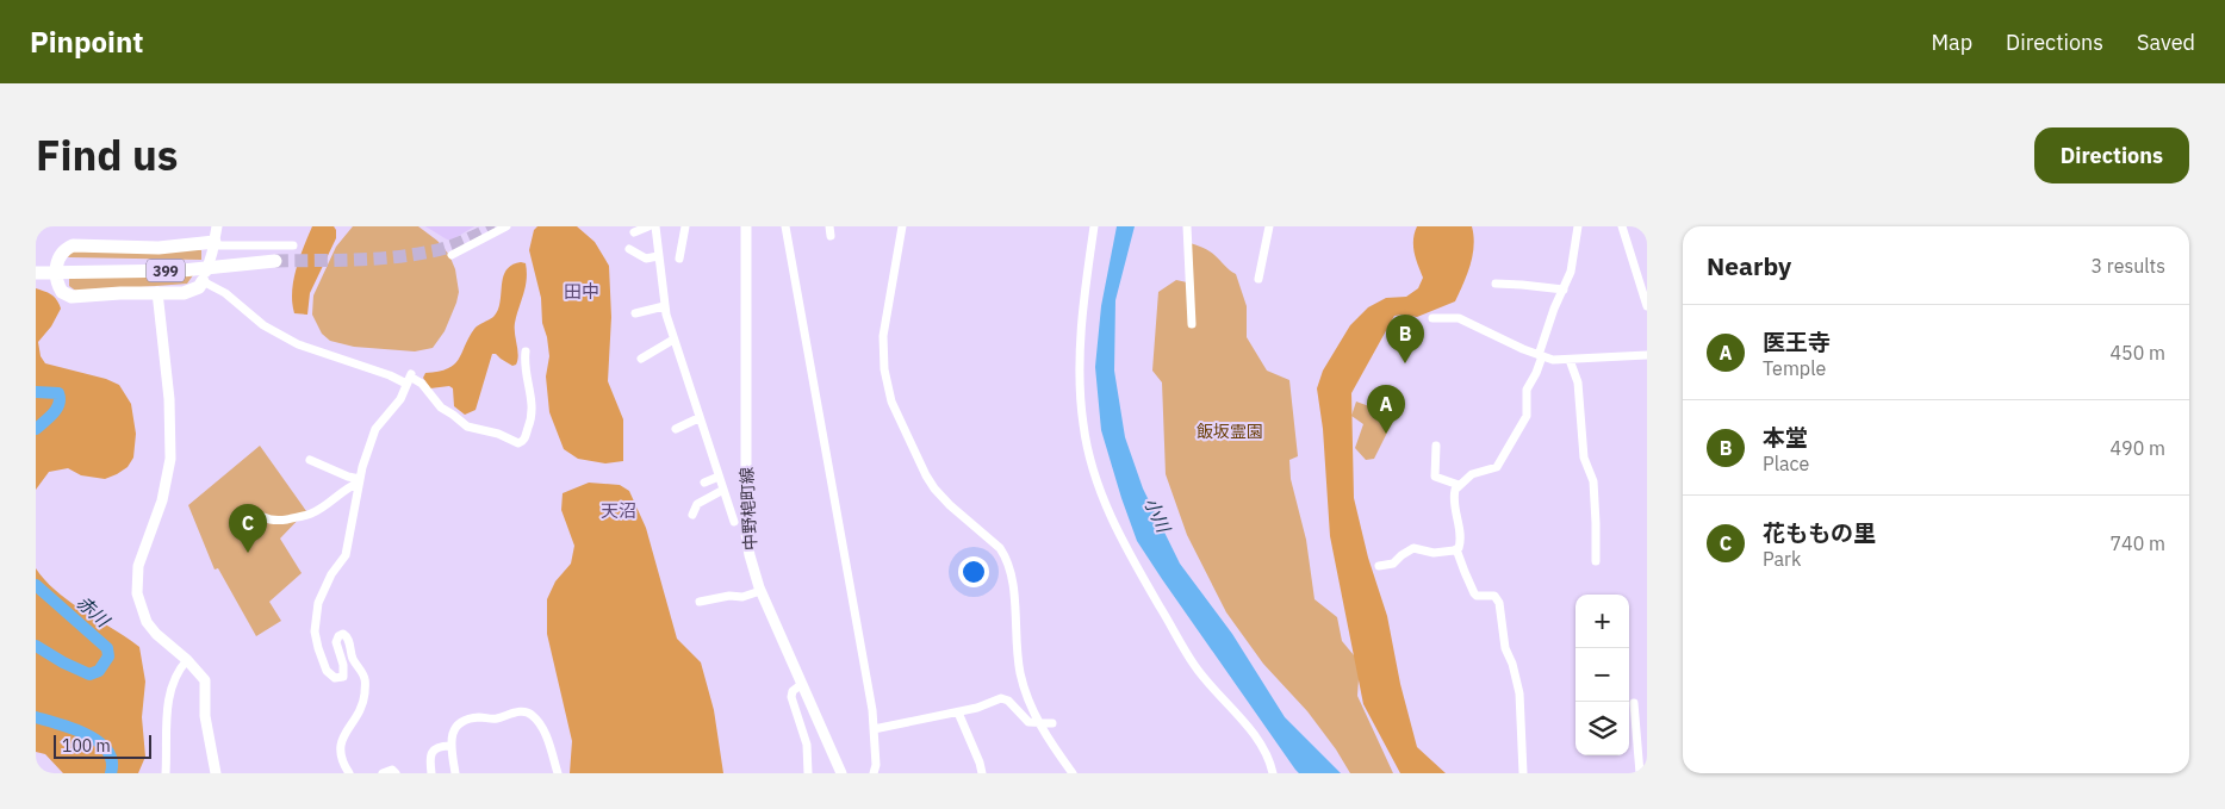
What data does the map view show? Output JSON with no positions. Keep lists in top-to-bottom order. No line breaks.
{"streets":{"highway":["399"],"main road":["中野梍町線"]},"districts":["田中","天沼"],"water":["小川","赤川"],"parks":["飯坂霊園"],"scale_bar":"100 m","page":{"header":"Pinpoint","nav":["Map","Directions","Saved"],"title":"Find us","buttons":"Directions","heading":["Nearby","3 results"],"list":[{"mark":"A","name":"医王寺","note":"Temple","value":"450 m"},{"mark":"B","name":"本堂","note":"Place","value":"490 m"},{"mark":"C","name":"花ももの里","note":"Park","value":"740 m"}],"pins":["B","A","C"],"map_buttons":["+","−"],"scale":"100 m"}}
